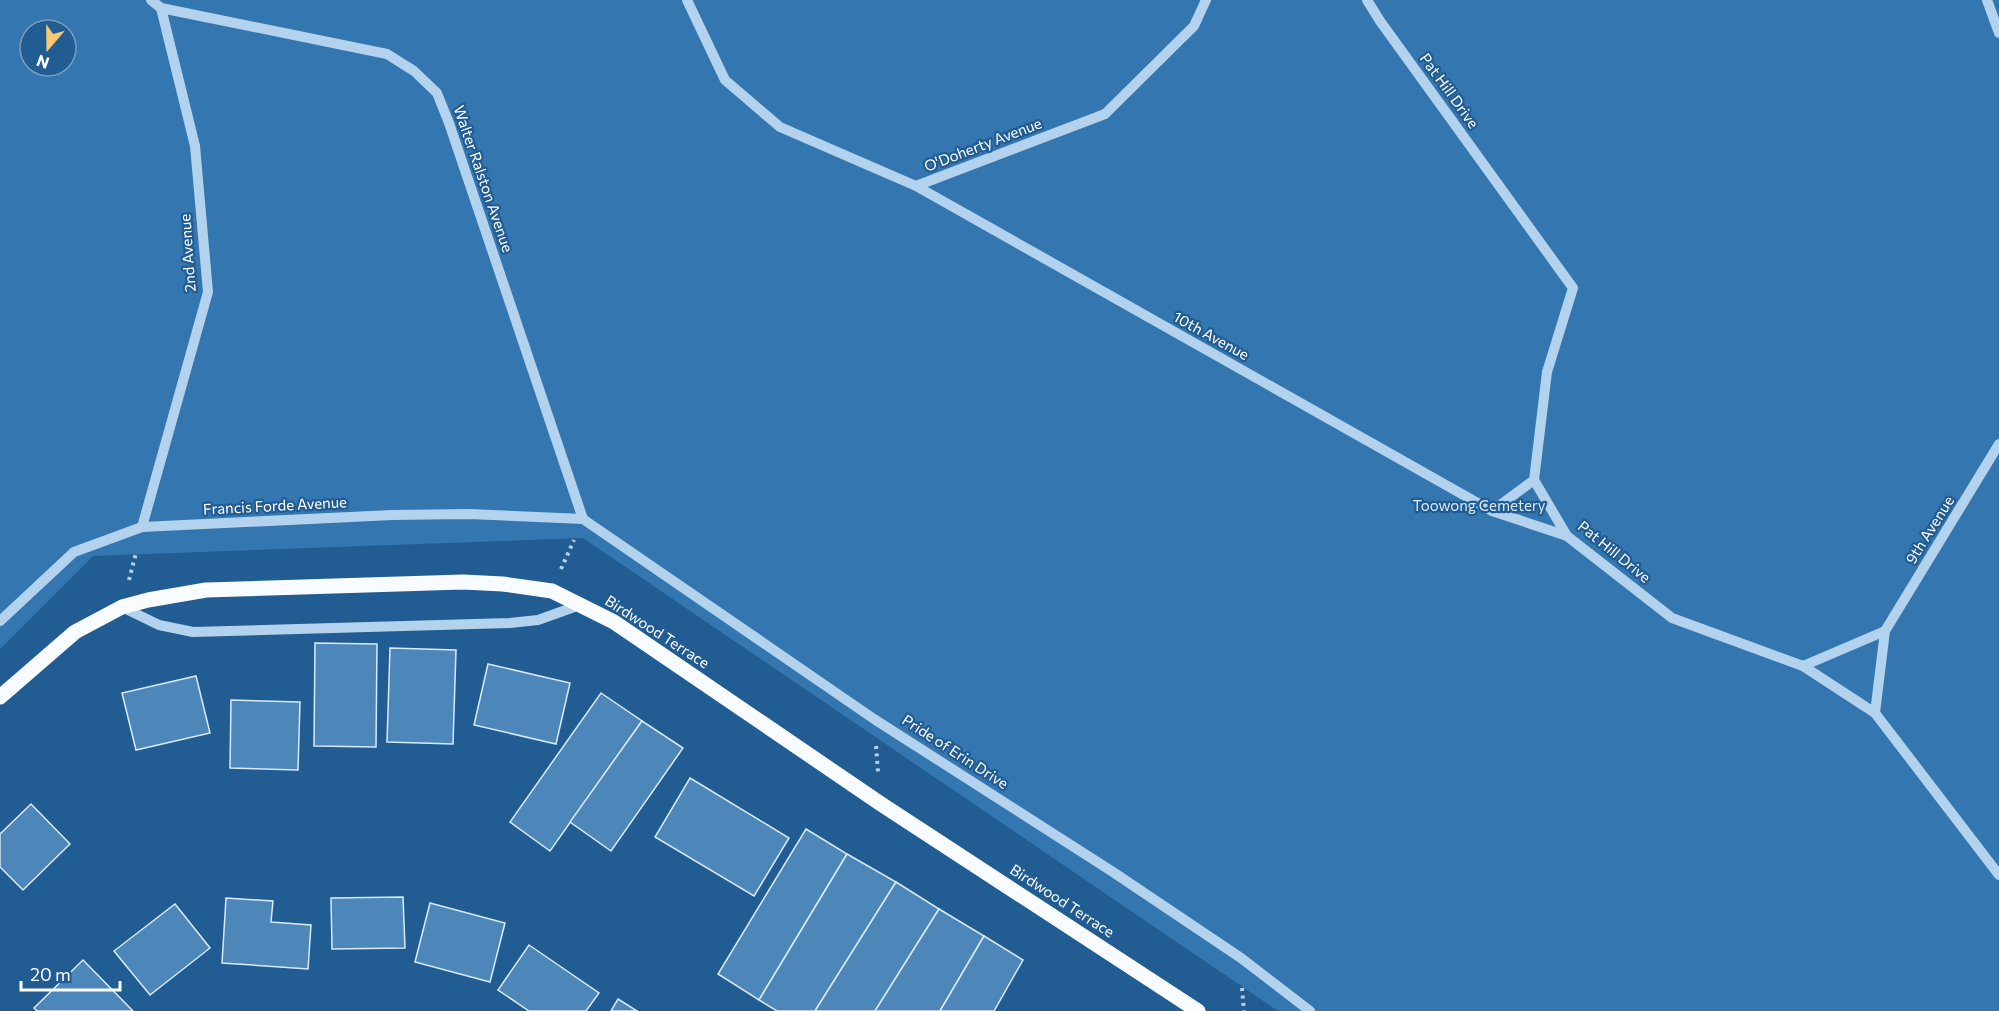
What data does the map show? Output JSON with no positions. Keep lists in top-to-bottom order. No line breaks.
{"streets":{"main road":["Birdwood Terrace"],"lane":["Pat Hill Drive","O'Doherty Avenue","Walter Ralston Avenue","2nd Avenue","10th Avenue","Francis Forde Avenue","9th Avenue","Pride of Erin Drive"]},"crossings":[["Pat Hill Drive","10th Avenue"],["O'Doherty Avenue","10th Avenue"],["Walter Ralston Avenue","2nd Avenue"],["Walter Ralston Avenue","Francis Forde Avenue"],["Walter Ralston Avenue","Pride of Erin Drive"],["2nd Avenue","Francis Forde Avenue"],["Francis Forde Avenue","Pride of Erin Drive"]],"parks":["Toowong Cemetery"],"scale_bar":"20 m","north":"bottom"}
